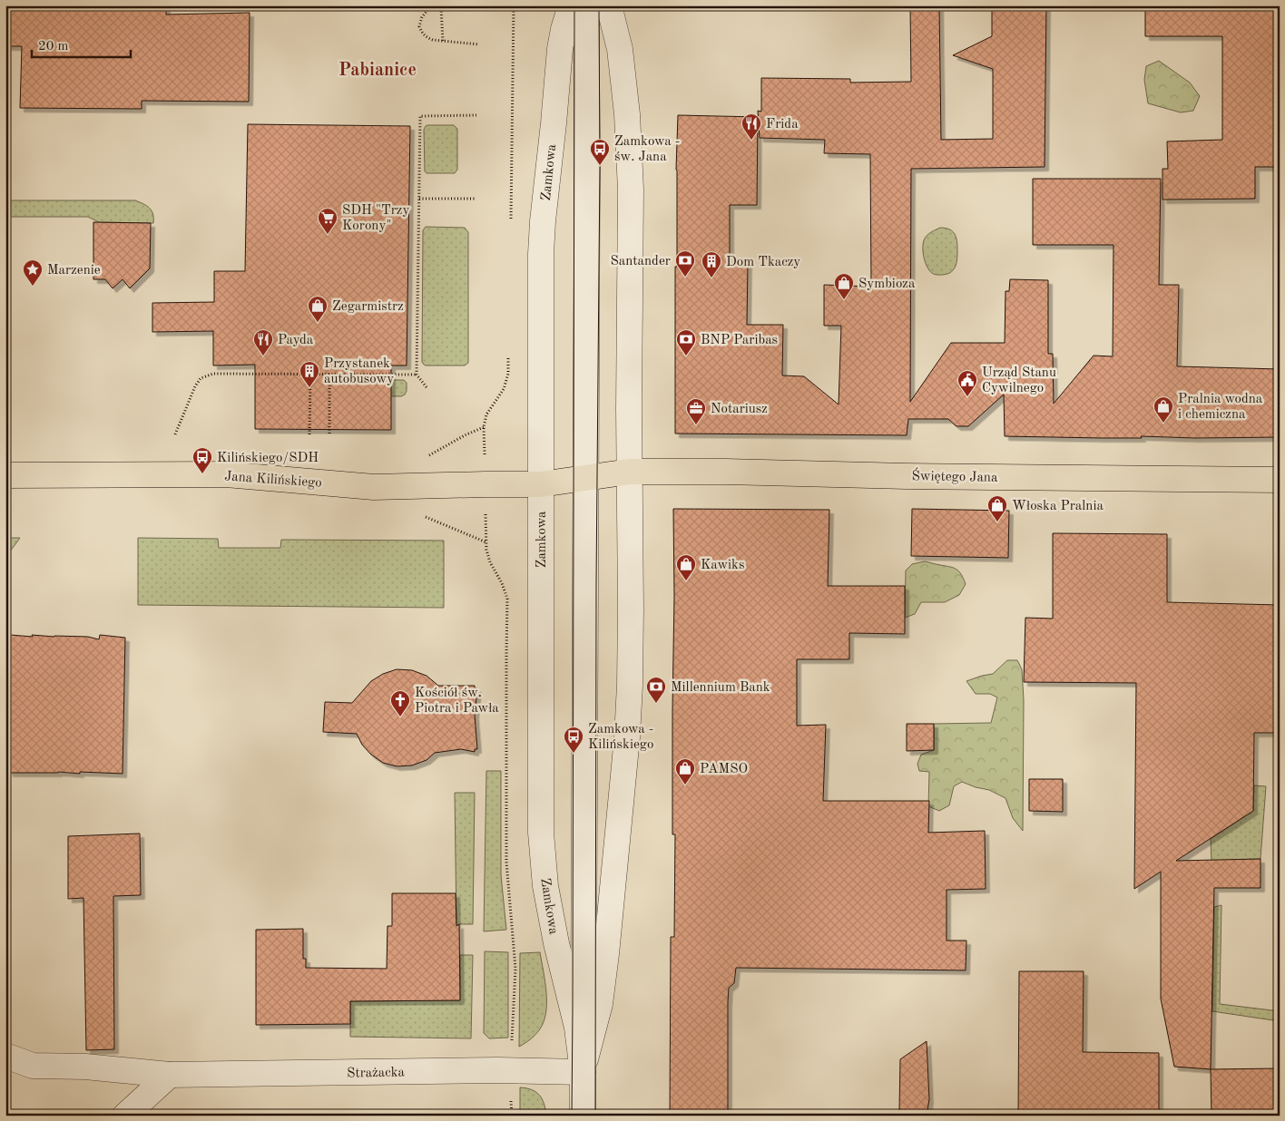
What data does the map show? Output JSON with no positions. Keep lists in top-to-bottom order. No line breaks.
{"streets":{"main road":["Świętego Jana","Jana Kilińskiego"],"street":["Zamkowa","Strażacka"]},"crossings":[["Zamkowa","Świętego Jana"],["Zamkowa","Jana Kilińskiego"],["Zamkowa","Strażacka"],["Świętego Jana","Jana Kilińskiego"]],"districts":["Pabianice"],"places":{"restaurant":["Frida","Payda"],"bus stop":["Zamkowa - św. Jana","Kilińskiego/SDH","Zamkowa - Kilińskiego"],"supermarket":["SDH \"Trzy Korony\""],"bank":["Santander","BNP Paribas","Millennium Bank"],"building":["Dom Tkaczy","Przystanek autobusowy"],"place":["Marzenie"],"shop":["Symbioza","Zegarmistrz","Pralnia wodna i chemiczna","Włoska Pralnia","Kawiks","PAMSO"],"public building":["Urząd Stanu Cywilnego"],"office":["Notariusz"],"church":["Kościół św. Piotra i Pawła"]},"scale_bar":"20 m"}
